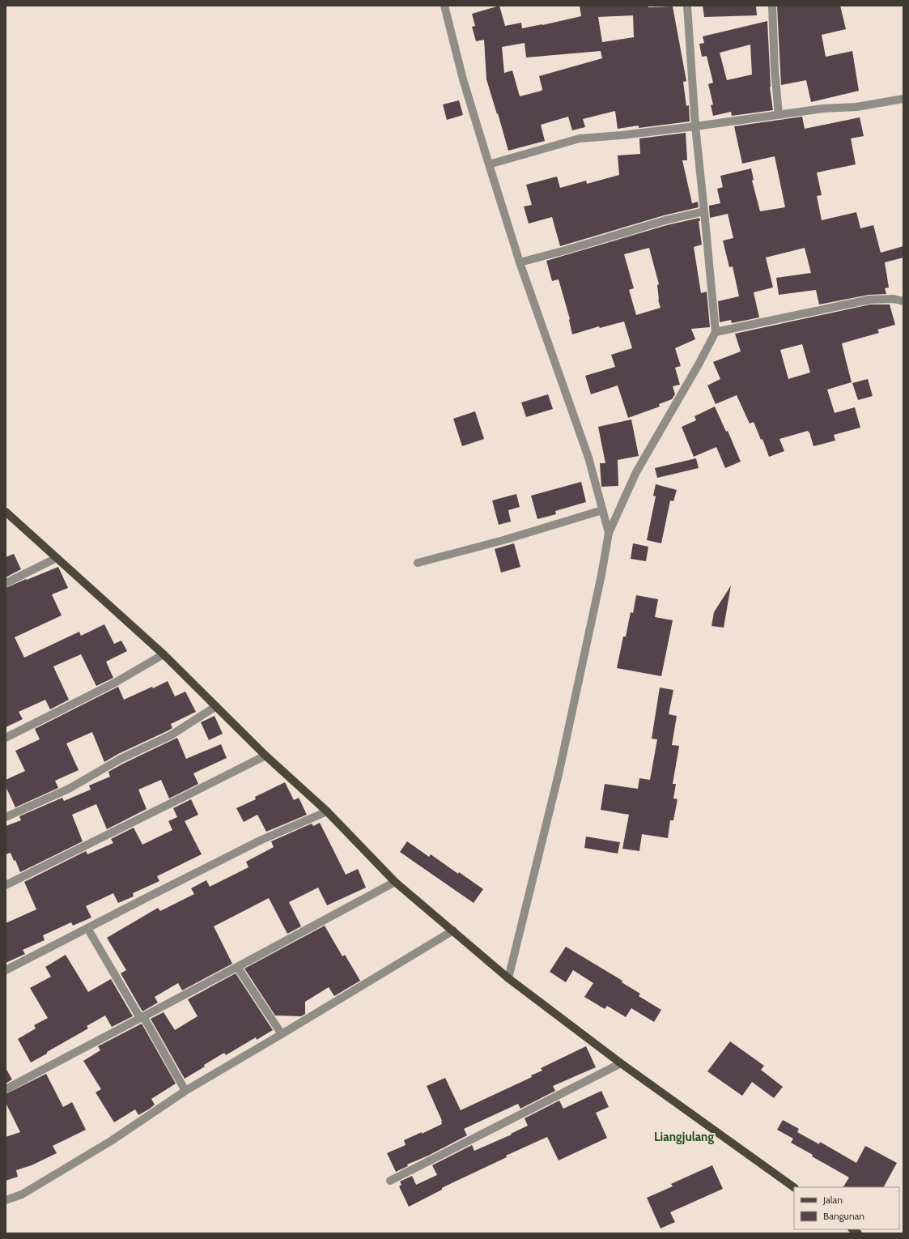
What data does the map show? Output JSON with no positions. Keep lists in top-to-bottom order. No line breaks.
{"districts":["Liangjulang"],"legend":["Jalan","Bangunan"]}
